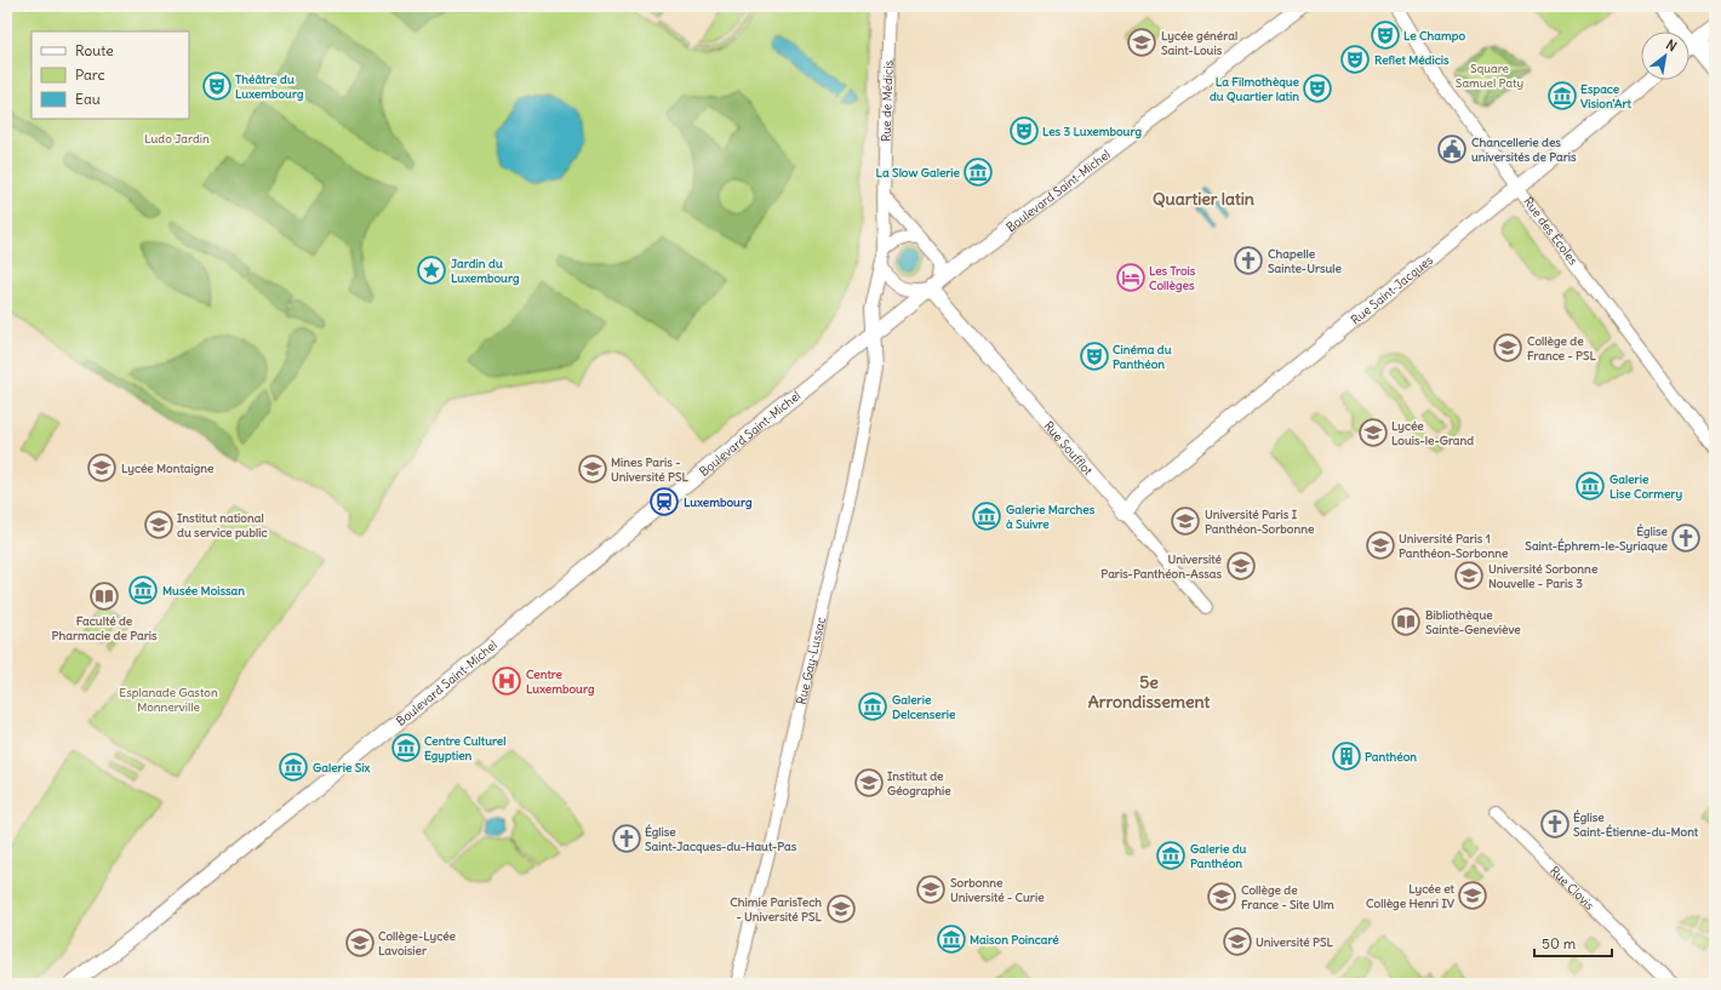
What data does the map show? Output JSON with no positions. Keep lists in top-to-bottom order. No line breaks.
{"streets":{"main road":["Boulevard Saint-Michel","Rue Saint-Jacques","Rue Soufflot"],"street":["Rue de Médicis","Rue des Écoles","Rue Gay-Lussac","Rue Clovis"]},"crossings":[["Rue de Médicis","Boulevard Saint-Michel"],["Rue de Médicis","Rue Soufflot"],["Rue de Médicis","Rue Gay-Lussac"],["Boulevard Saint-Michel","Rue Soufflot"],["Boulevard Saint-Michel","Rue Gay-Lussac"],["Rue des Écoles","Rue Saint-Jacques"],["Rue Saint-Jacques","Rue Soufflot"],["Rue Soufflot","Rue Gay-Lussac"]],"districts":["Quartier latin","5e Arrondissement"],"parks":["Square Samuel Paty","Ludo Jardin","Esplanade Gaston Monnerville"],"places":{"theatre":["Le Champo","Reflet Médicis","Théâtre du Luxembourg","La Filmothèque du Quartier latin","Les 3 Luxembourg","Cinéma du Panthéon"],"school or university":["Lycée général Saint-Louis","Collège de France - PSL","Lycée Louis-le-Grand","Lycée Montaigne","Mines Paris - Université PSL","Université Paris I Panthéon-Sorbonne","Institut national du service public","Université Paris 1 Panthéon-Sorbonne","Université Paris-Panthéon-Assas","Université Sorbonne Nouvelle - Paris 3","Institut de Géographie","Sorbonne Université - Curie","Lycée et Collège Henri IV","Collège de France - Site Ulm","Chimie ParisTech - Université PSL","Université PSL","Collège-Lycée Lavoisier"],"museum":["Espace Vision'Art","La Slow Galerie","Galerie Lise Cormery","Galerie Marches à Suivre","Musée Moissan","Galerie Delcenserie","Centre Culturel Egyptien","Galerie Six","Galerie du Panthéon","Maison Poincaré"],"public building":["Chancellerie des universités de Paris"],"church":["Chapelle Sainte-Ursule","Église Saint-Éphrem-le-Syriaque","Église Saint-Étienne-du-Mont","Église Saint-Jacques-du-Haut-Pas"],"place":["Jardin du Luxembourg"],"hotel":["Les Trois Collèges"],"station":["Luxembourg"],"library":["Faculté de Pharmacie de Paris","Bibliothèque Sainte-Geneviève"],"hospital":["Centre Luxembourg"],"building":["Panthéon"]},"legend":["Route","Parc","Eau"],"scale_bar":"50 m","north":"top right"}
